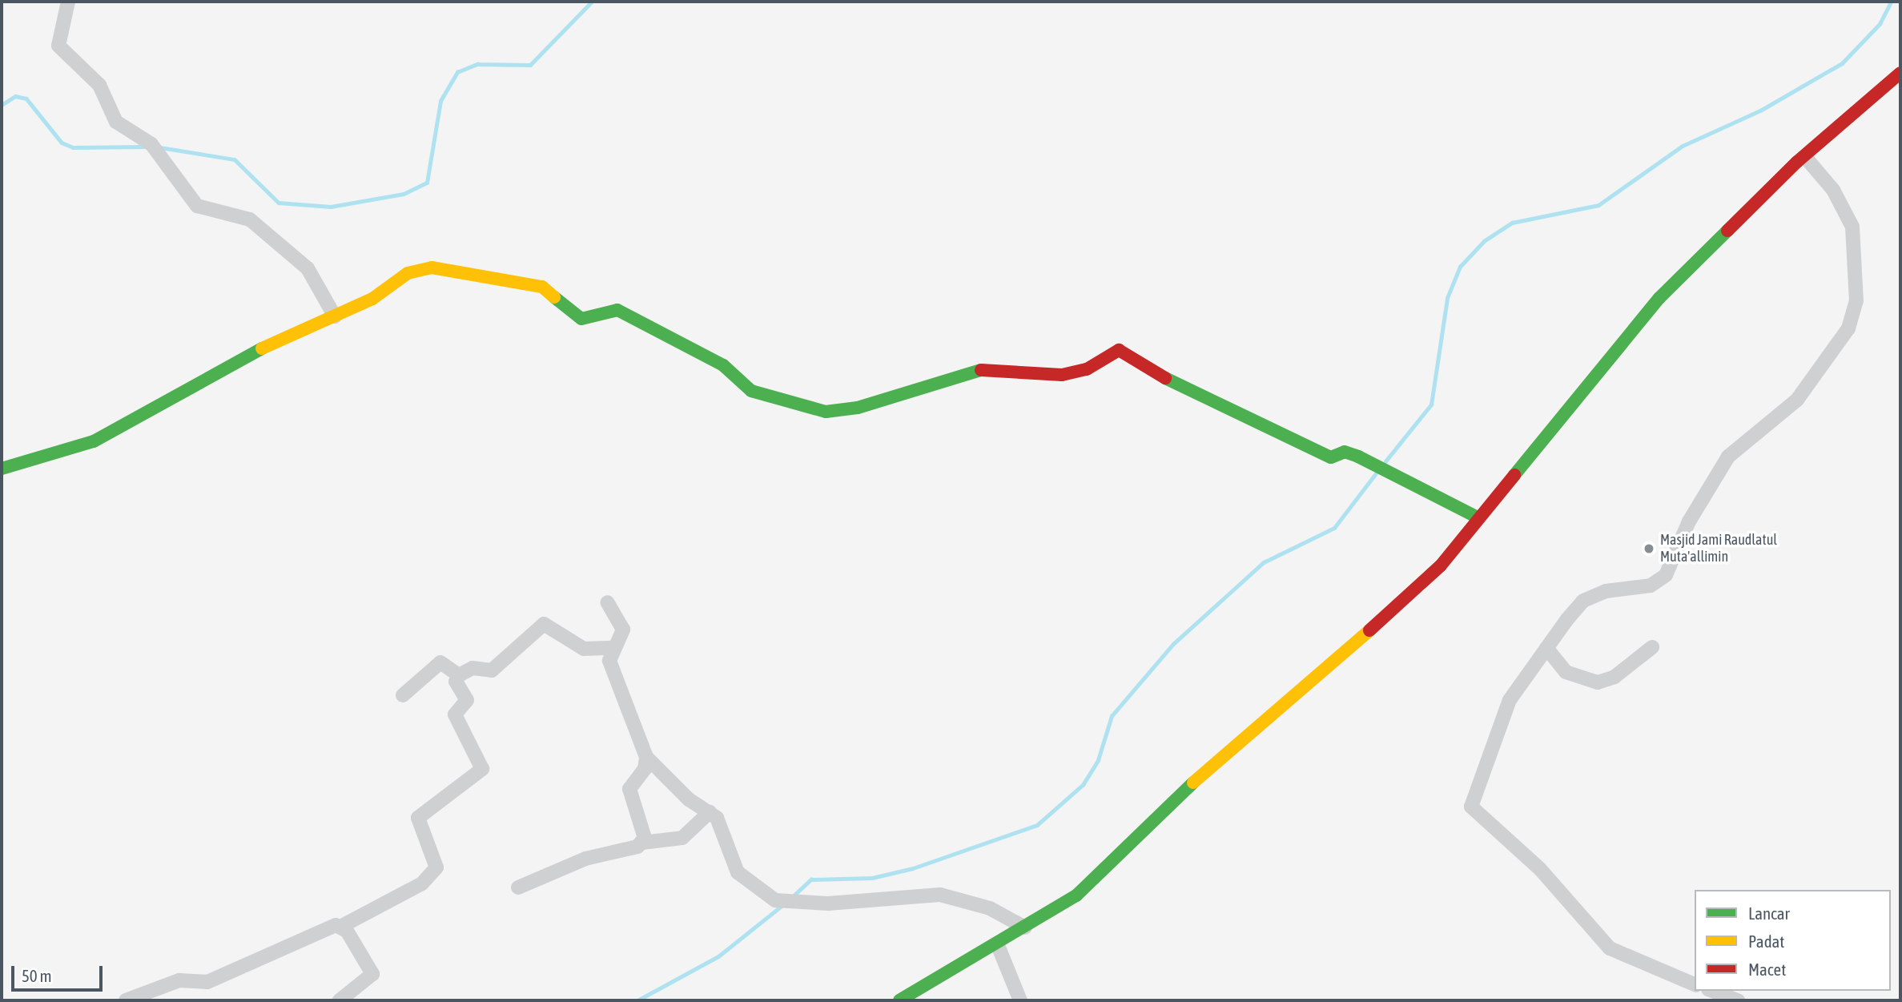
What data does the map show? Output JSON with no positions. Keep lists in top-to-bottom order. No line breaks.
{"places":["Masjid Jami Raudlatul Muta'allimin"],"legend":["Lancar","Padat","Macet"],"scale_bar":"50 m"}
